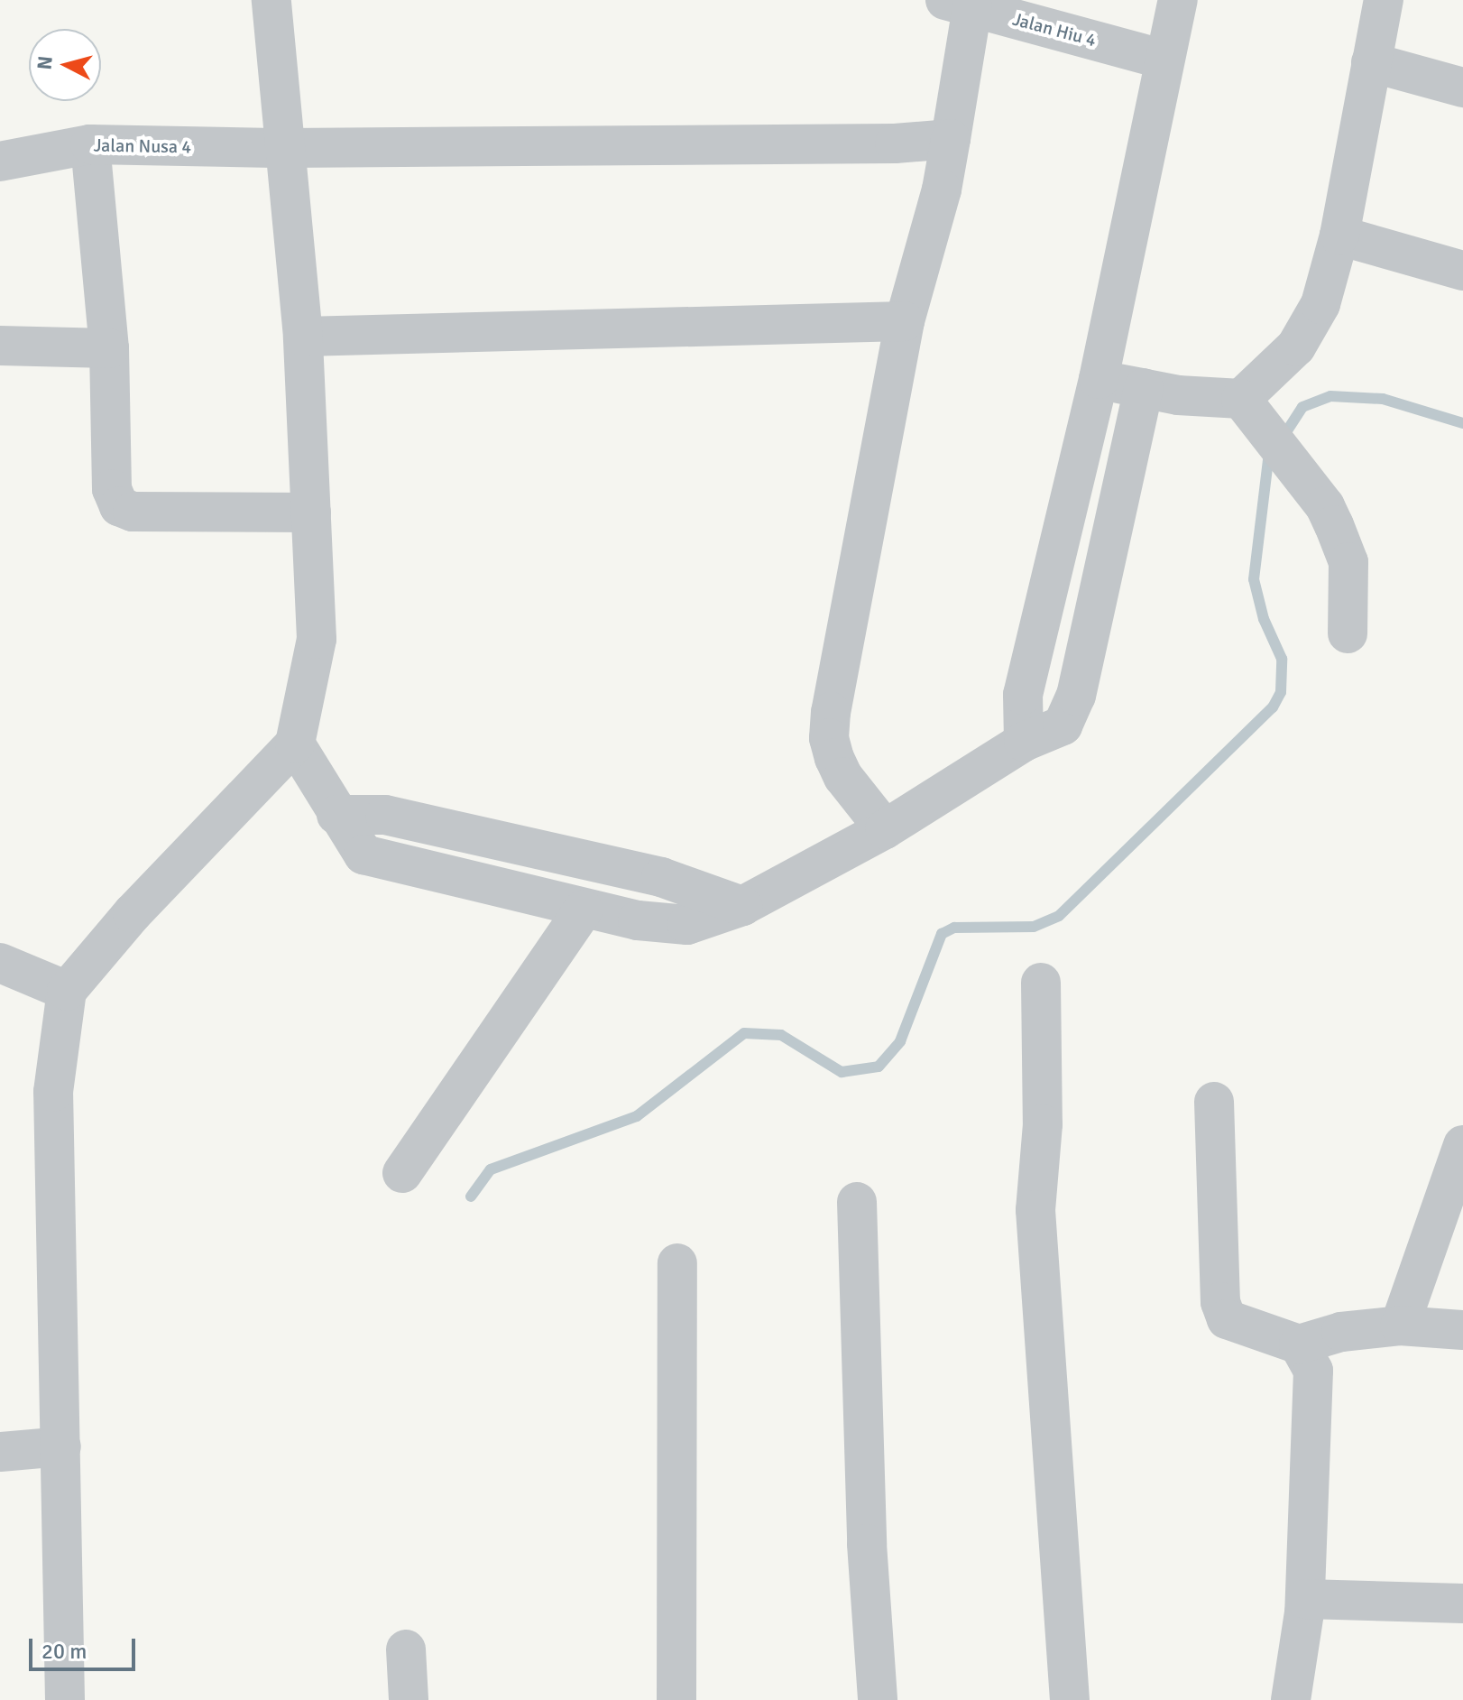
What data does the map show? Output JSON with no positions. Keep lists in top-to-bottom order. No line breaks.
{"streets":{"street":["Jalan Hiu 4","Jalan Nusa 4"]},"scale_bar":"20 m","north":"left"}
